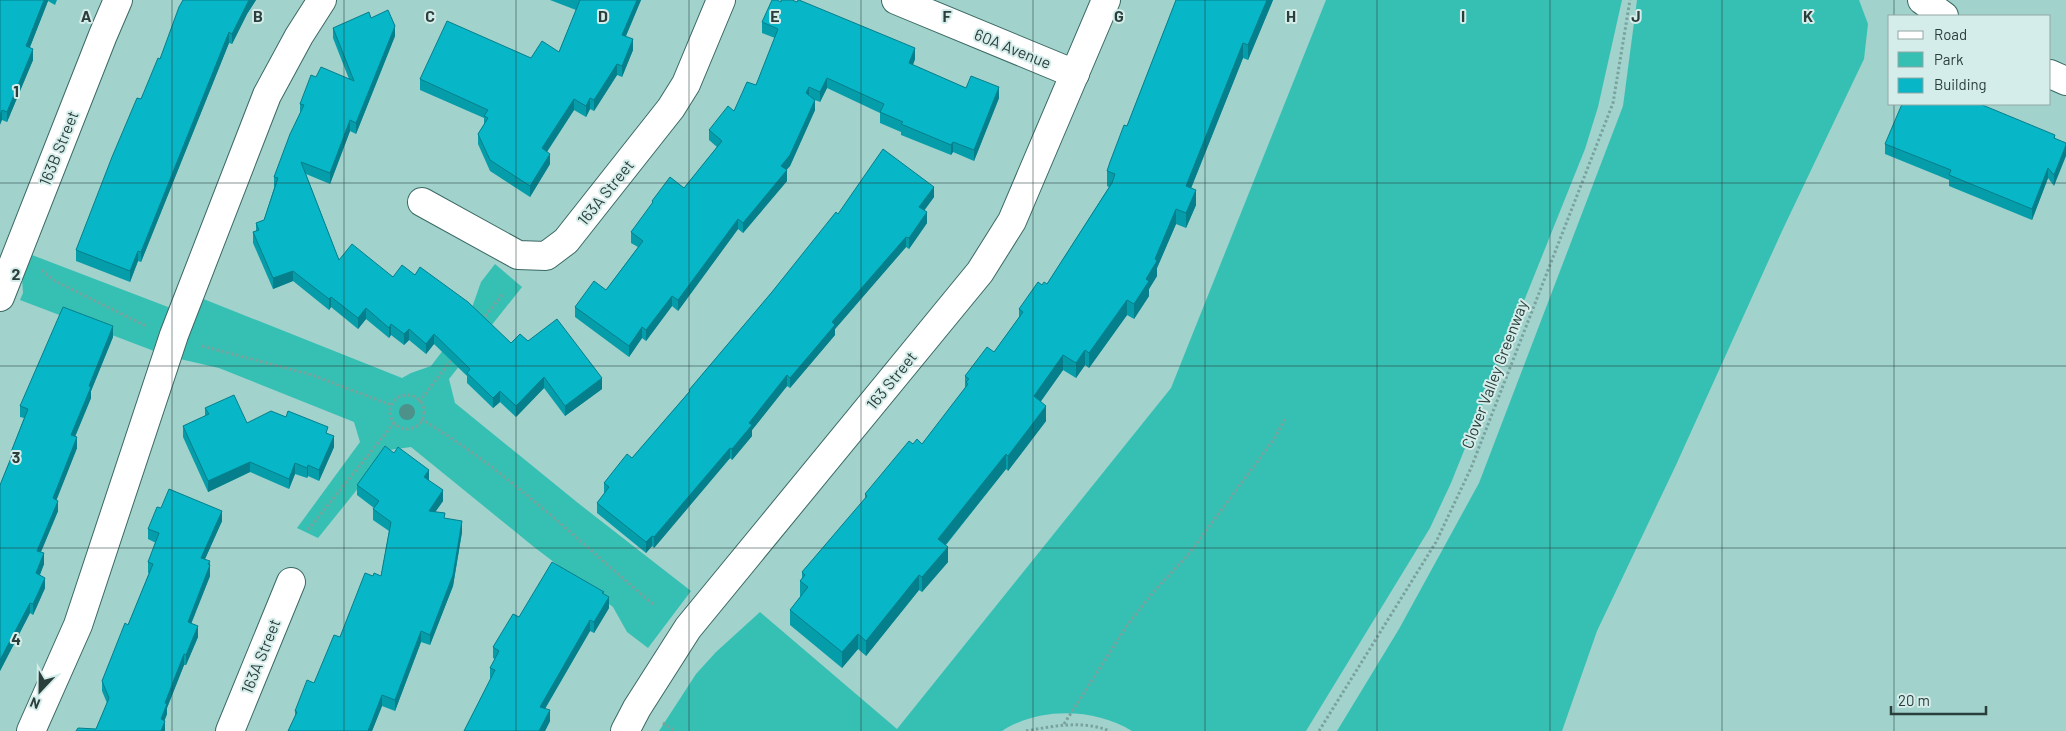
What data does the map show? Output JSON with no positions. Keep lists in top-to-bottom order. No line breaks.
{"streets":{"street":["60A Avenue","163B Street","163A Street","163 Street"],"path":["Clover Valley Greenway"]},"crossings":[["60A Avenue","163 Street"]],"legend":["Road","Park","Building"],"scale_bar":"20 m","north":"bottom","grid":{"columns":["A","B","C","D","E","F","G","H","I","J","K"],"rows":["1","2","3","4"]}}
